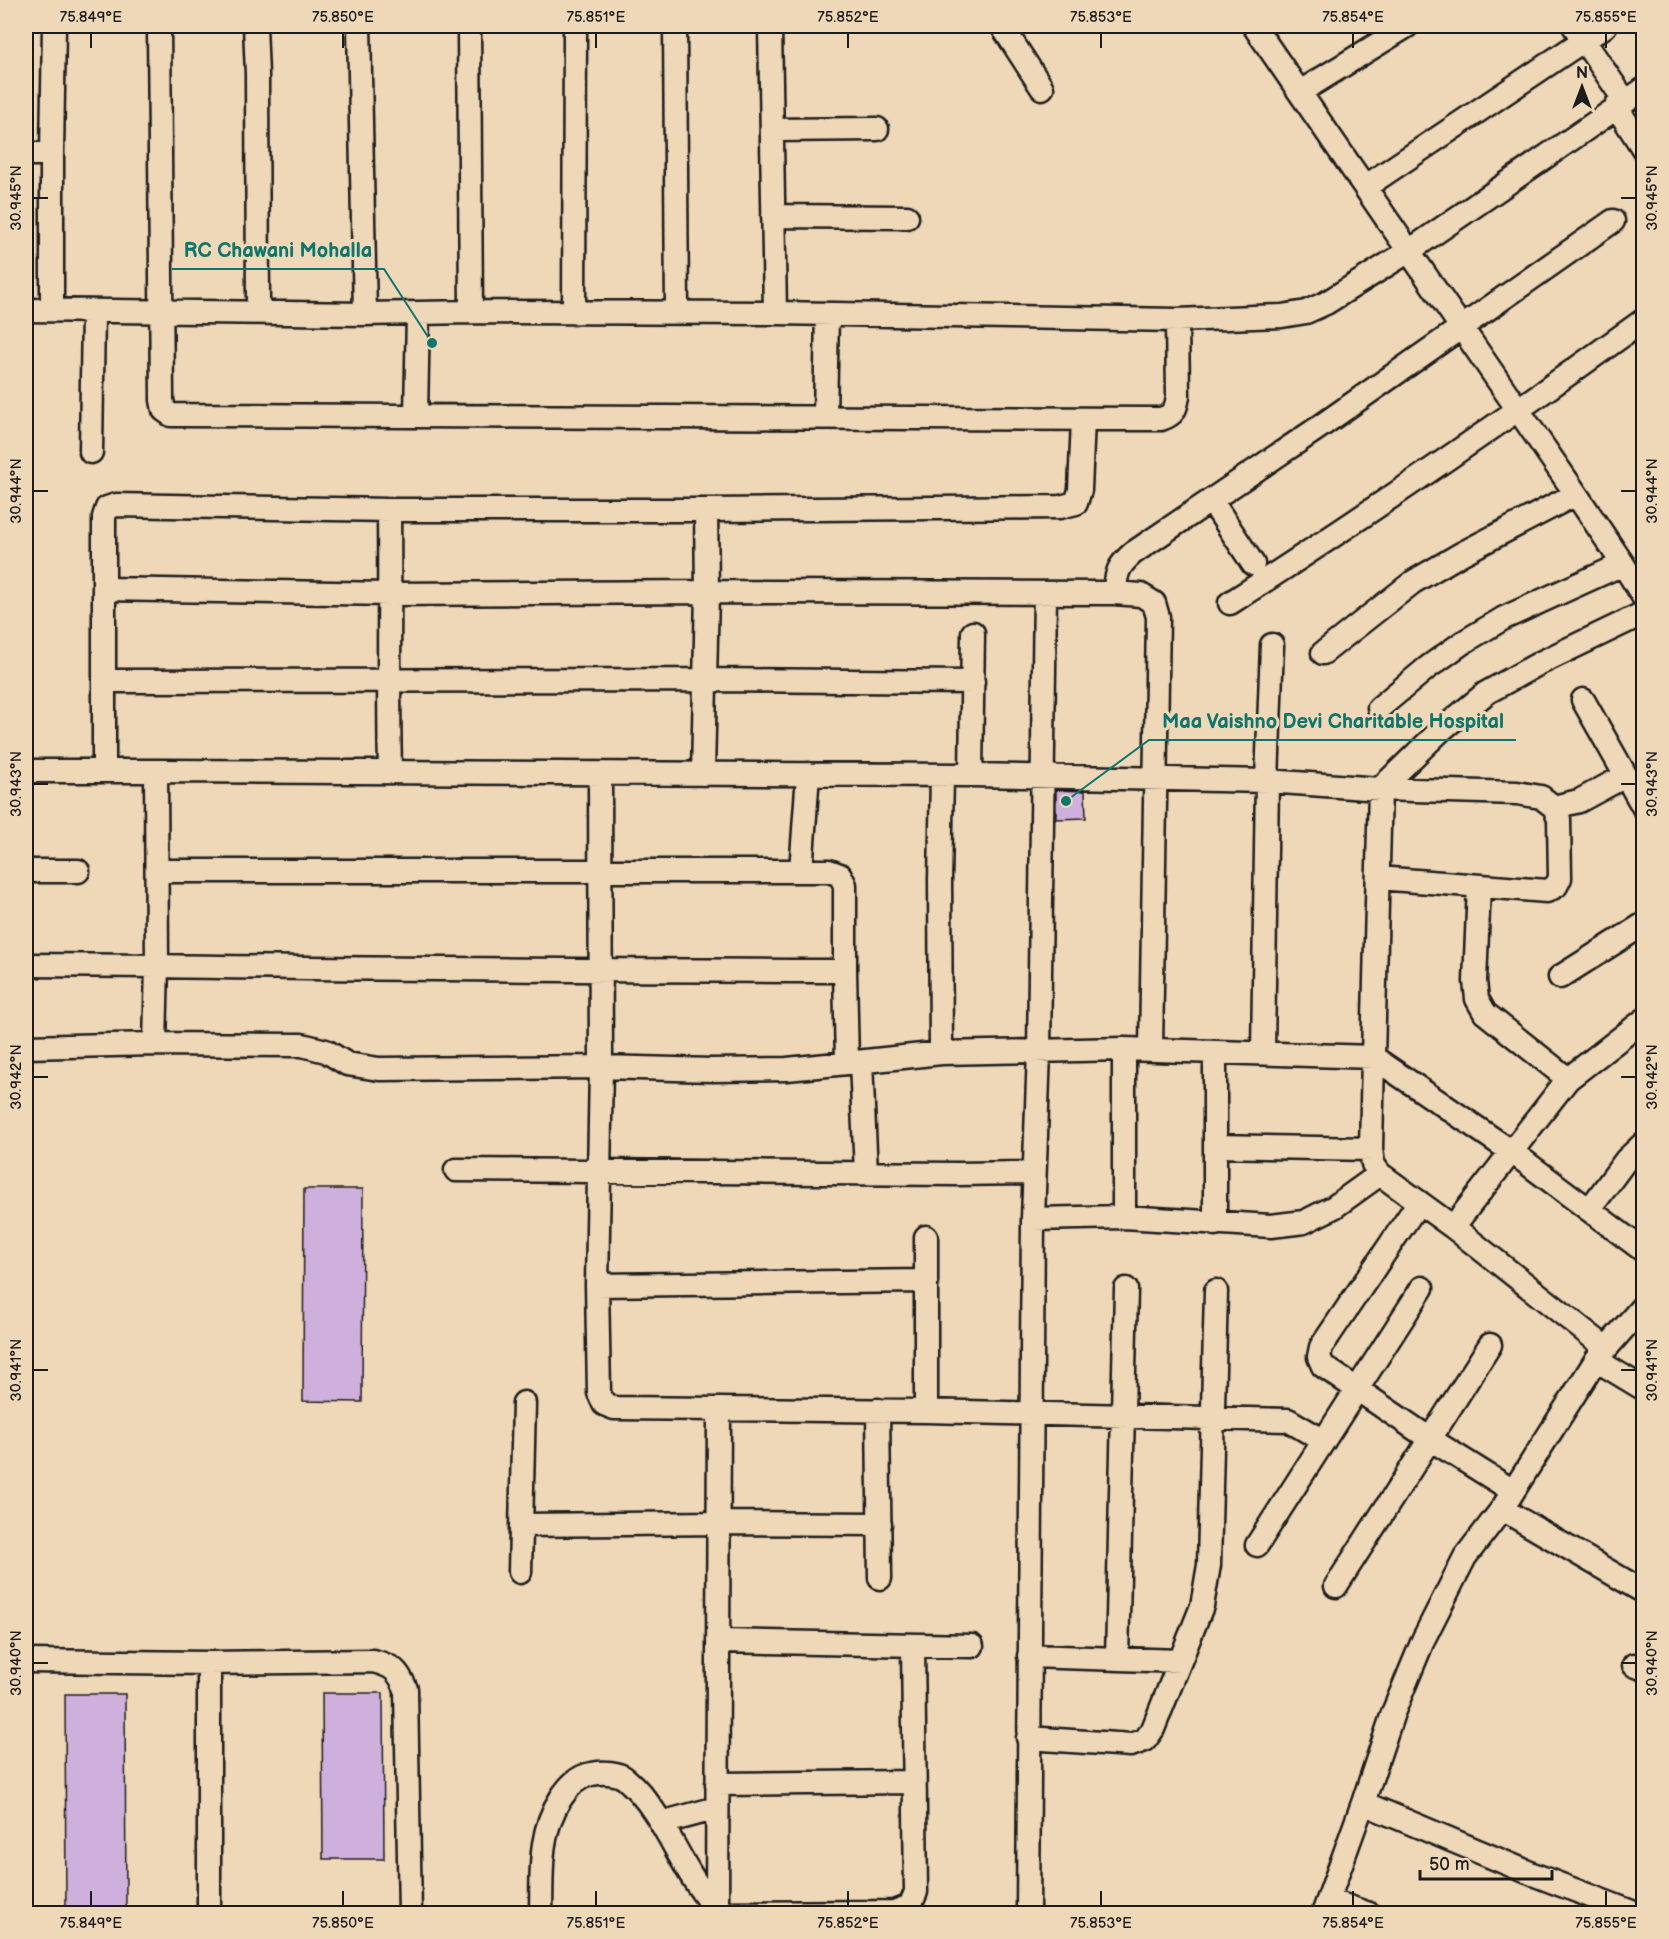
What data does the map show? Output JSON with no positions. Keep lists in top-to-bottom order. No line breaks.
{"places":["RC Chawani Mohalla","Maa Vaishno Devi Charitable Hospital"],"scale_bar":"50 m","north":"top","coordinates":["75.849°E","75.850°E","75.851°E","75.852°E","75.853°E","75.854°E","75.855°E","30.945°N","30.944°N","30.943°N","30.942°N","30.941°N","30.940°N"]}
